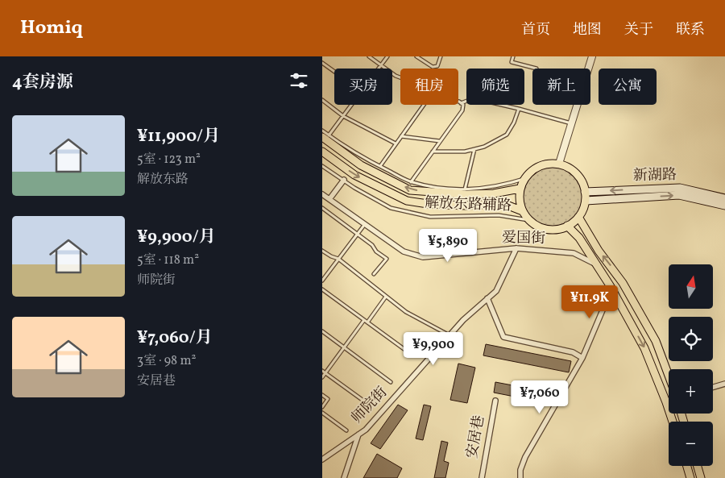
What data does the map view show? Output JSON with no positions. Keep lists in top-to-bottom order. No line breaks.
{"streets":{"main road":["新湖路"],"street":["爱国街","师院街","安居巷"],"lane":["解放东路辅路"]},"crossings":[["新湖路","解放东路辅路"],["爱国街","师院街"]],"north":"top","page":{"header":"Homiq","nav":["首页","地图","关于","联系"],"heading":"4套房源","chip":["买房","租房","筛选","新上","公寓"],"list":[{"name":"¥11,900/月","note":"5室 · 123 m² · 解放东路"},{"name":"¥9,900/月","note":"5室 · 118 m² · 师院街"},{"name":"¥7,060/月","note":"3室 · 98 m² · 安居巷"}],"price":["¥5,890","¥11.9K","¥9,900","¥7,060"],"map_buttons":["+","−"]}}
